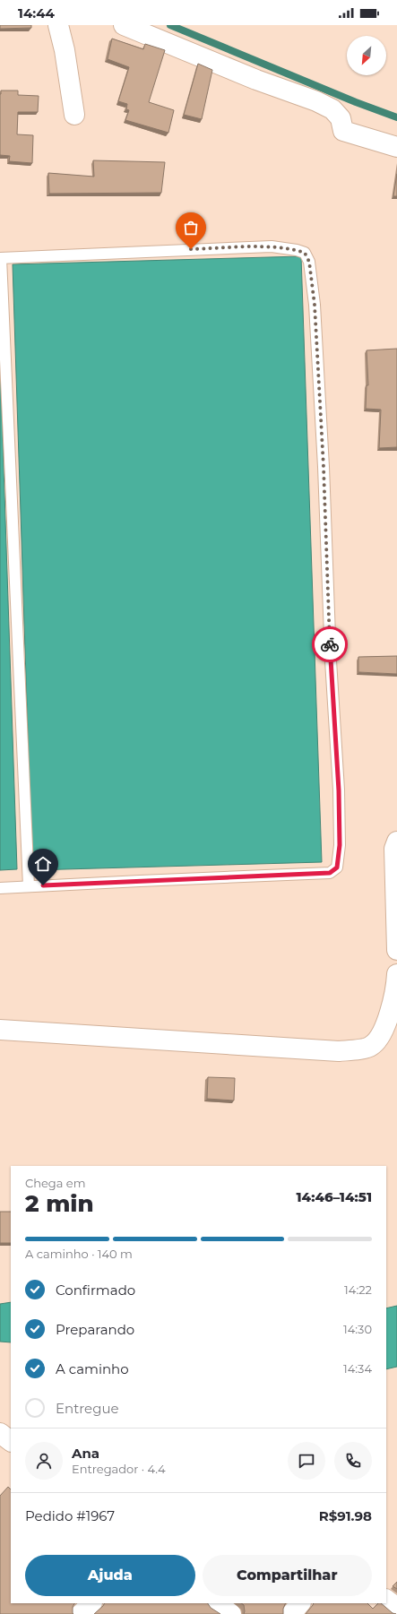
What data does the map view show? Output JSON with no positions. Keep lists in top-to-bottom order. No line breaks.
{"north":"bottom left","page":{"status":"14:44","heading":["2 min","Chega em","14:46–14:51"],"panel":["Ana","Entregador · 4.4","Pedido #1967","R$91.98"],"bar":"A caminho · 140 m","list":[["Confirmado","14:22"],["Preparando","14:30"],["A caminho","14:34"],"Entregue"],"buttons":["Ajuda","Compartilhar"]}}
